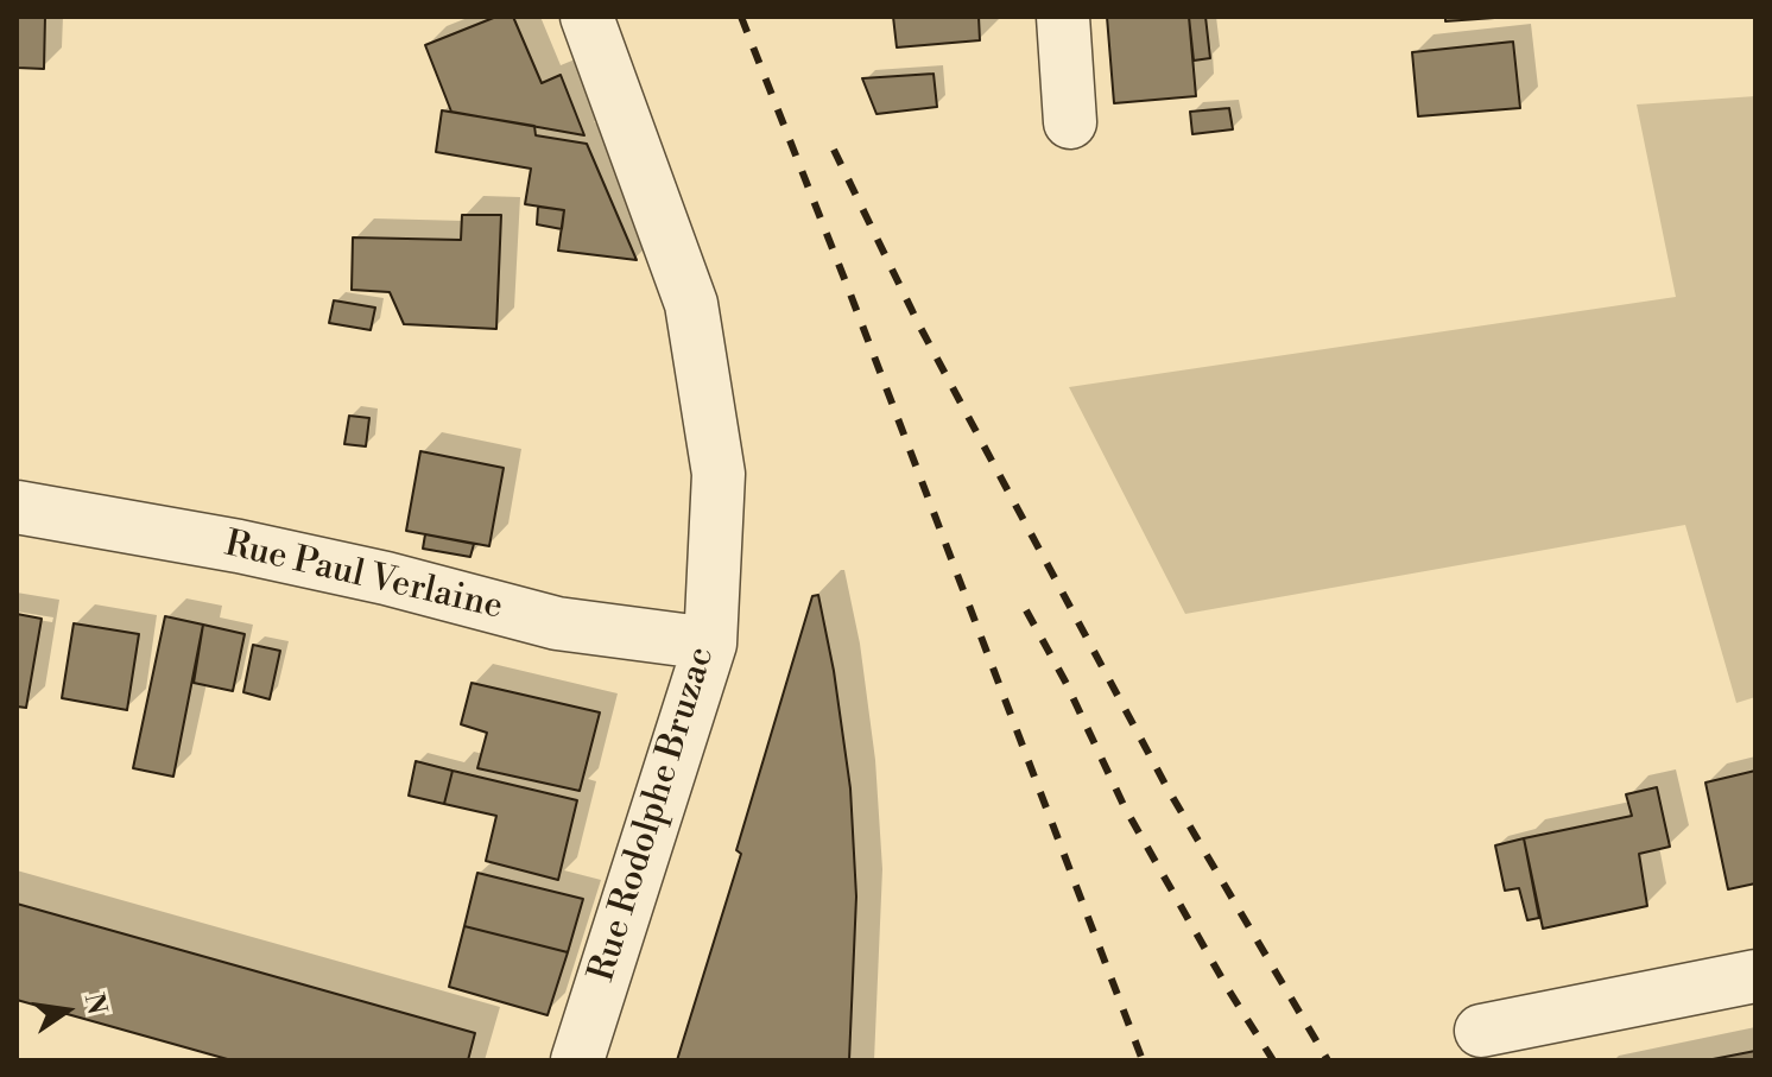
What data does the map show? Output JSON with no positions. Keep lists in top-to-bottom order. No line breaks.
{"streets":{"street":["Rue Paul Verlaine","Rue Rodolphe Bruzac"]},"crossings":[["Rue Paul Verlaine","Rue Rodolphe Bruzac"]],"north":"right"}
